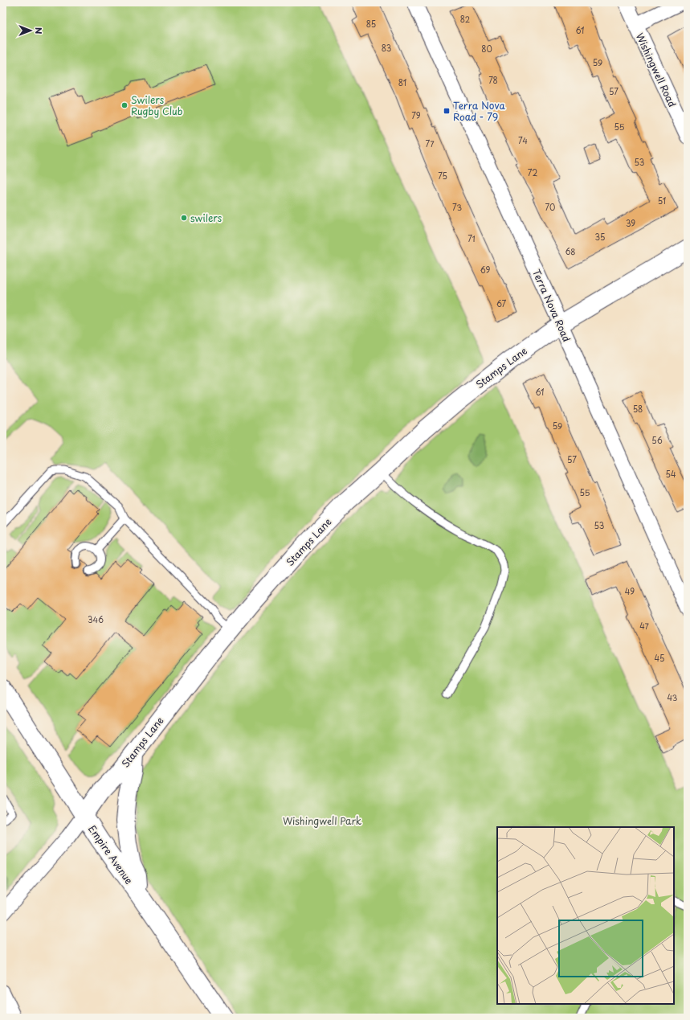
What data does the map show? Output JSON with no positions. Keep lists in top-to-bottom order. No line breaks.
{"streets":{"street":["Wishingwell Road","Terra Nova Road","Stamps Lane","Empire Avenue"]},"crossings":[["Terra Nova Road","Stamps Lane"],["Stamps Lane","Empire Avenue"]],"parks":["Wishingwell Park"],"places":{"other":["Swilers Rugby Club","swilers"],"transit":["Terra Nova Road - 79"]},"house_numbers":["82","85","61","83","80","59","78","81","57","79","55","74","77","53","72","75","51","73","70","39","35","71","68","69","67","61","58","59","56","57","54","55","53","49","346","47","45","43"],"north":"right"}
